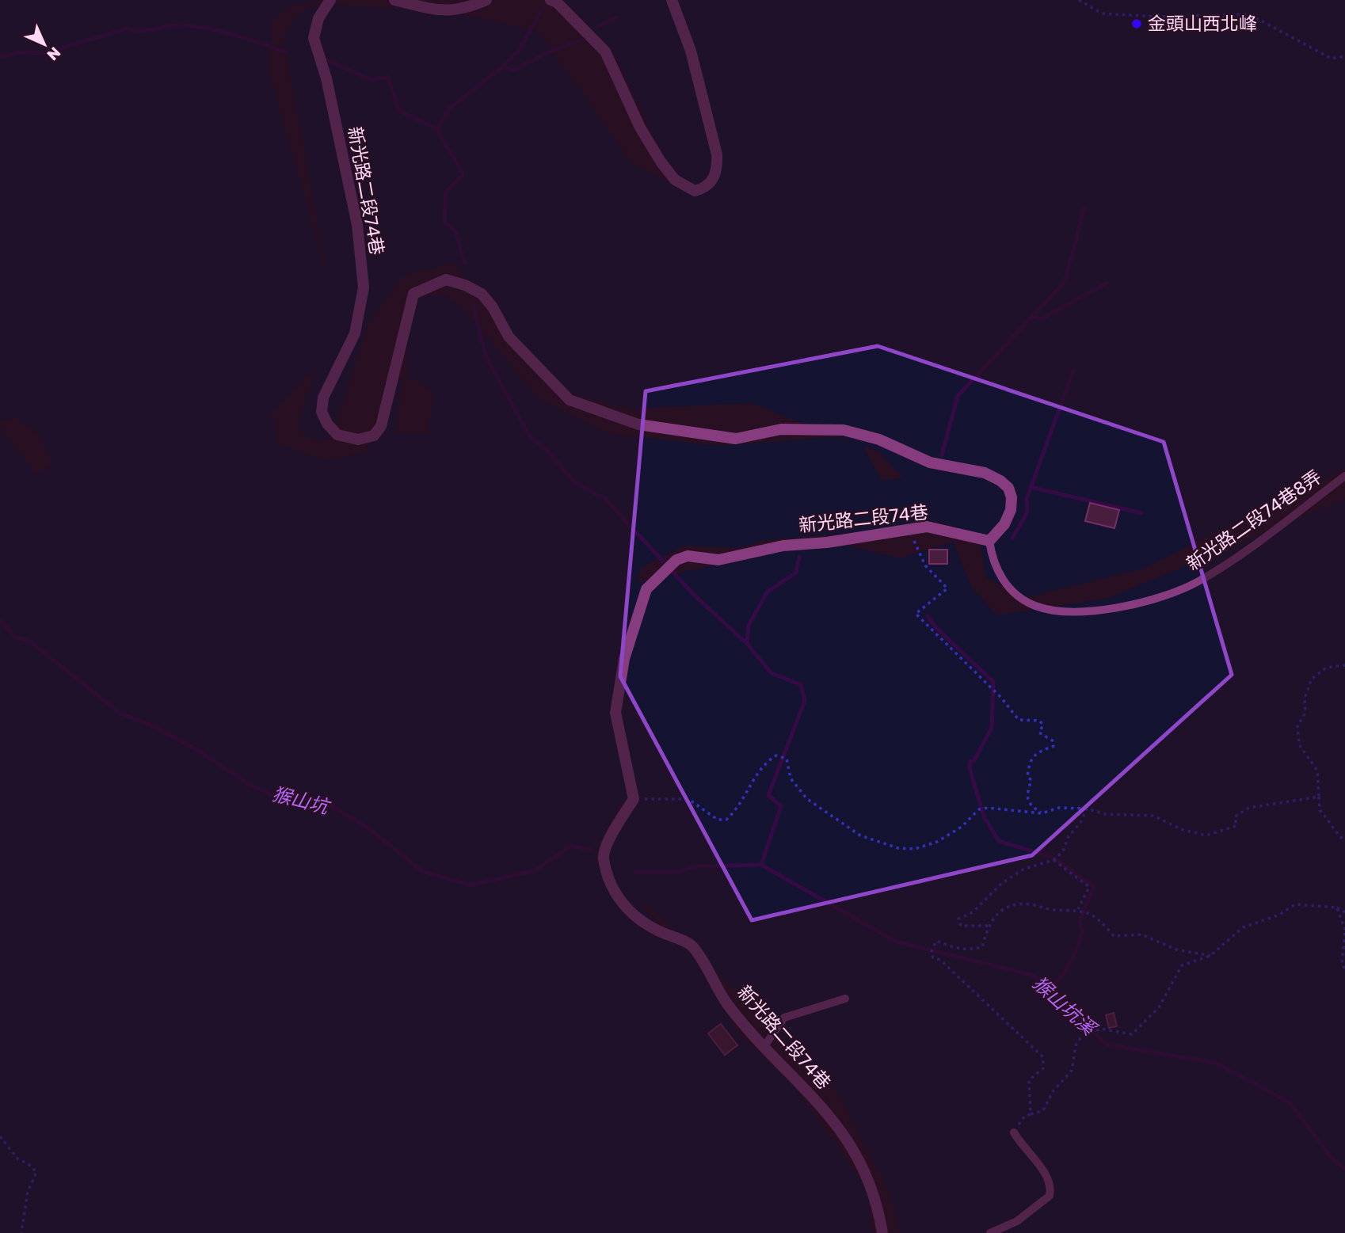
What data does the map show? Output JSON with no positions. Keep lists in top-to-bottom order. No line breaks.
{"streets":{"street":["新光路二段74巷"],"lane":["新光路二段74巷8弄"]},"crossings":[["新光路二段74巷","新光路二段74巷8弄"]],"water":["猴山坑","猴山坑溪"],"places":["金頭山西北峰"],"north":"bottom right"}
